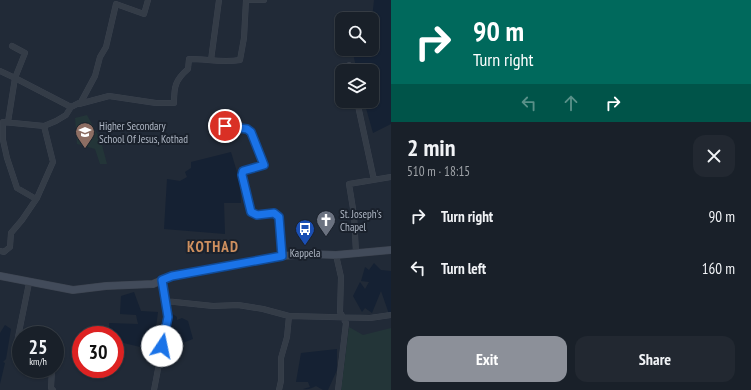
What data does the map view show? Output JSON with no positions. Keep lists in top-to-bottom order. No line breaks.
{"districts":["KOTHAD"],"places":{"school or university":["Higher Secondary School Of Jesus, Kothad"],"church":["St. Joseph's Chapel"],"bus stop":["Kappela"]},"page":{"turn":["90 m","Turn right"],"heading":["2 min","510 m · 18:15"],"list":[{"name":"Turn right","value":"90 m"},{"name":"Turn left","value":"160 m"}],"speed":"25 km/h","limit":"30","buttons":["Exit","Share"]}}
